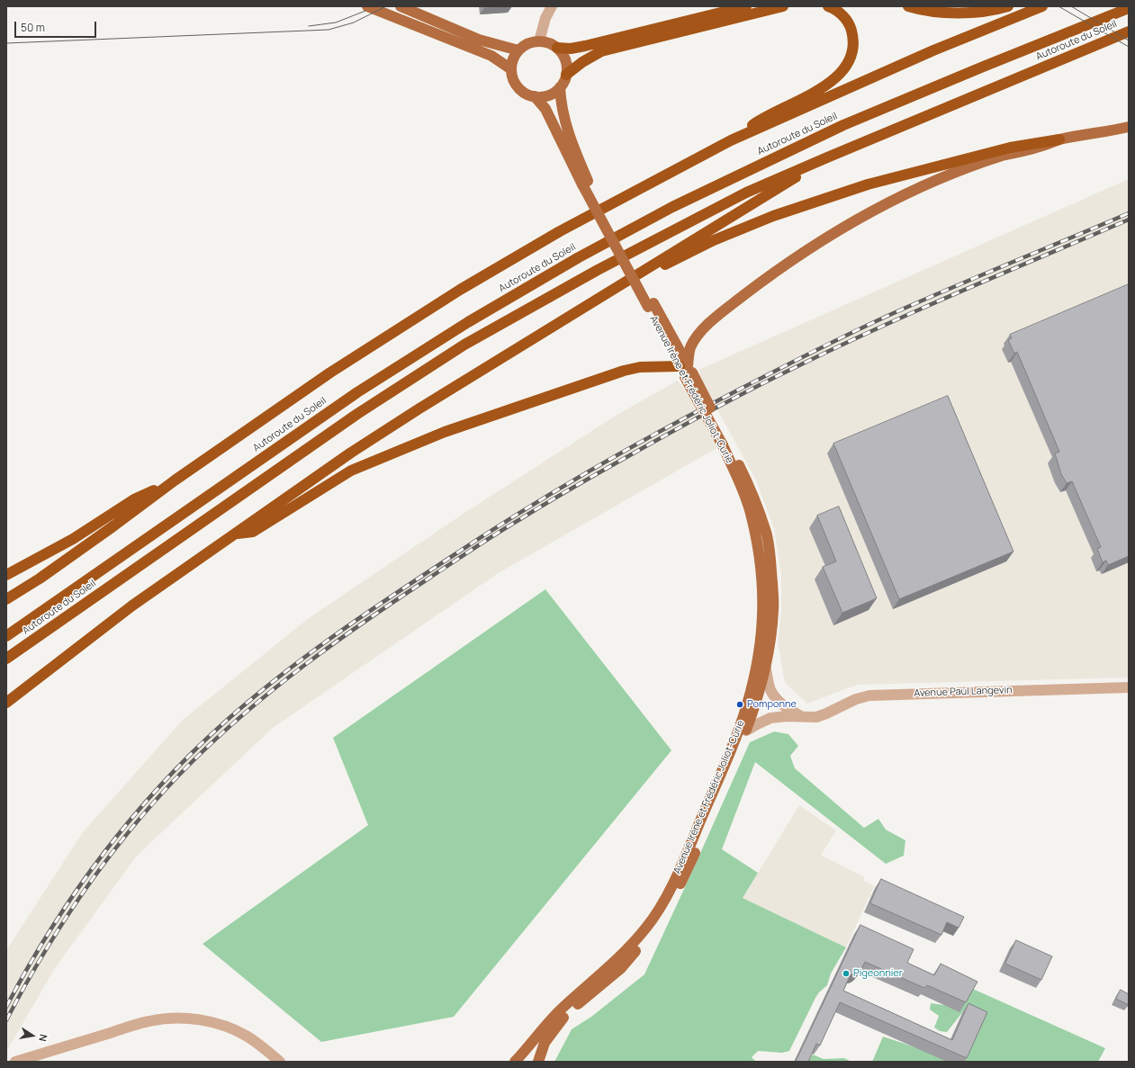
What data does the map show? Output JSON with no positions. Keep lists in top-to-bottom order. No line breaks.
{"streets":{"highway":["Autoroute du Soleil"],"main road":["Avenue Irène et Frédéric Joliot-Curie"],"street":["Avenue Paul Langevin"]},"crossings":[["Avenue Irène et Frédéric Joliot-Curie","Avenue Paul Langevin"]],"places":["Pomponne","Pigeonnier"],"scale_bar":"50 m","north":"right"}
